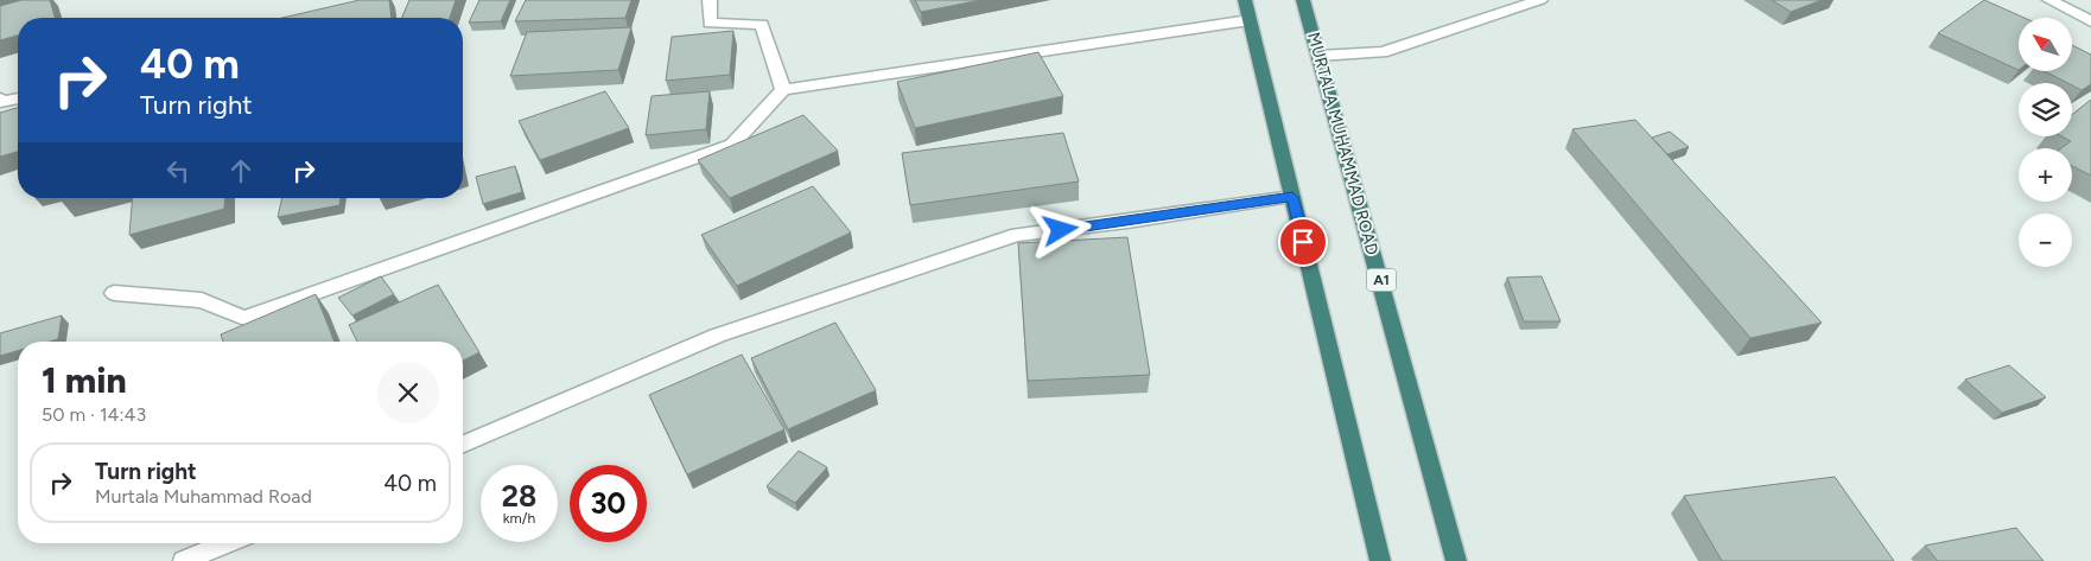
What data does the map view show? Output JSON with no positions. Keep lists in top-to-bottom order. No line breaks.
{"streets":{"highway":["MURTALA MUHAMMAD ROAD","A1"]},"north":"top left","page":{"map_buttons":["+","−"],"turn":["40 m","Turn right"],"heading":["1 min","50 m · 14:43"],"list":[{"name":"Turn right","note":"Murtala Muhammad Road","value":"40 m"}],"speed":"28 km/h","limit":"30"}}
